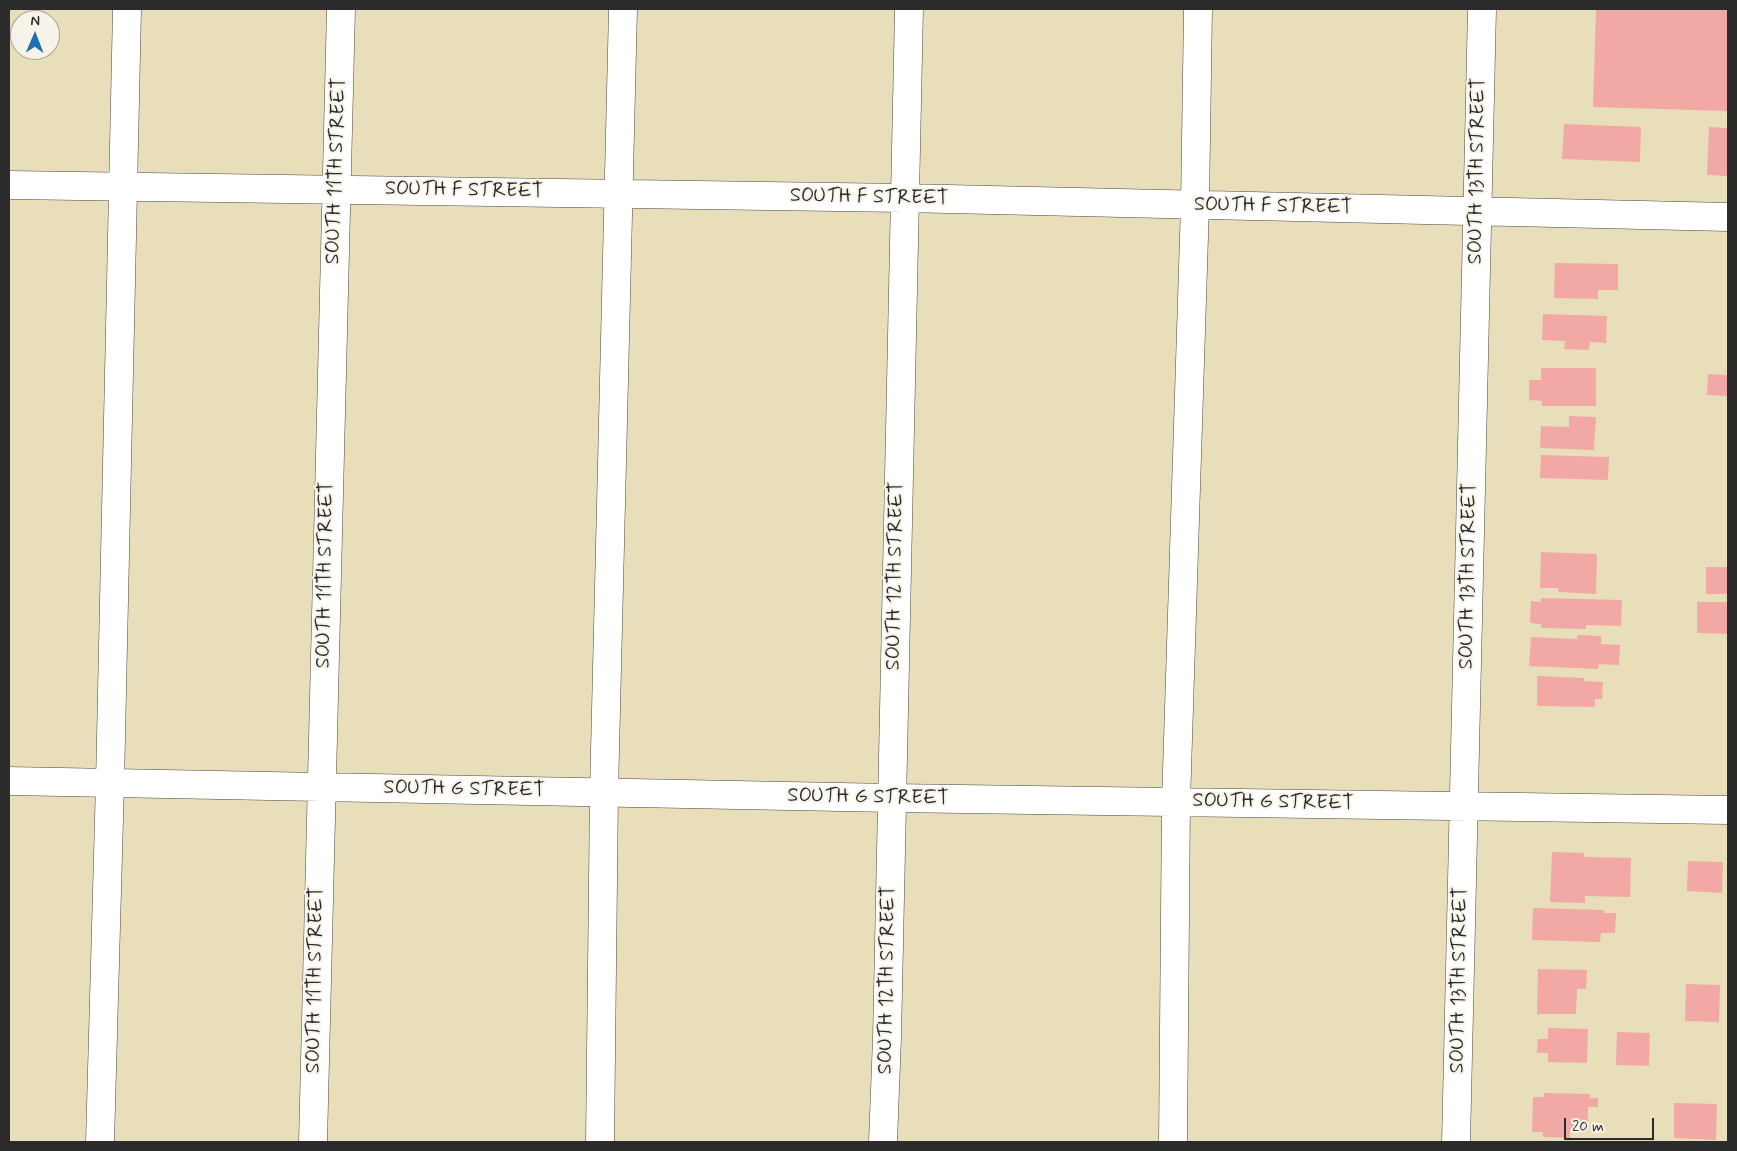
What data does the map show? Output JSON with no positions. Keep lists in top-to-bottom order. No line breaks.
{"streets":{"street":["SOUTH 11TH STREET","SOUTH 13TH STREET","SOUTH F STREET","SOUTH 12TH STREET","SOUTH G STREET"]},"crossings":[["SOUTH 11TH STREET","SOUTH F STREET"],["SOUTH 11TH STREET","SOUTH G STREET"],["SOUTH 13TH STREET","SOUTH F STREET"],["SOUTH 13TH STREET","SOUTH G STREET"],["SOUTH F STREET","SOUTH 12TH STREET"],["SOUTH 12TH STREET","SOUTH G STREET"]],"scale_bar":"20 m","north":"top"}
